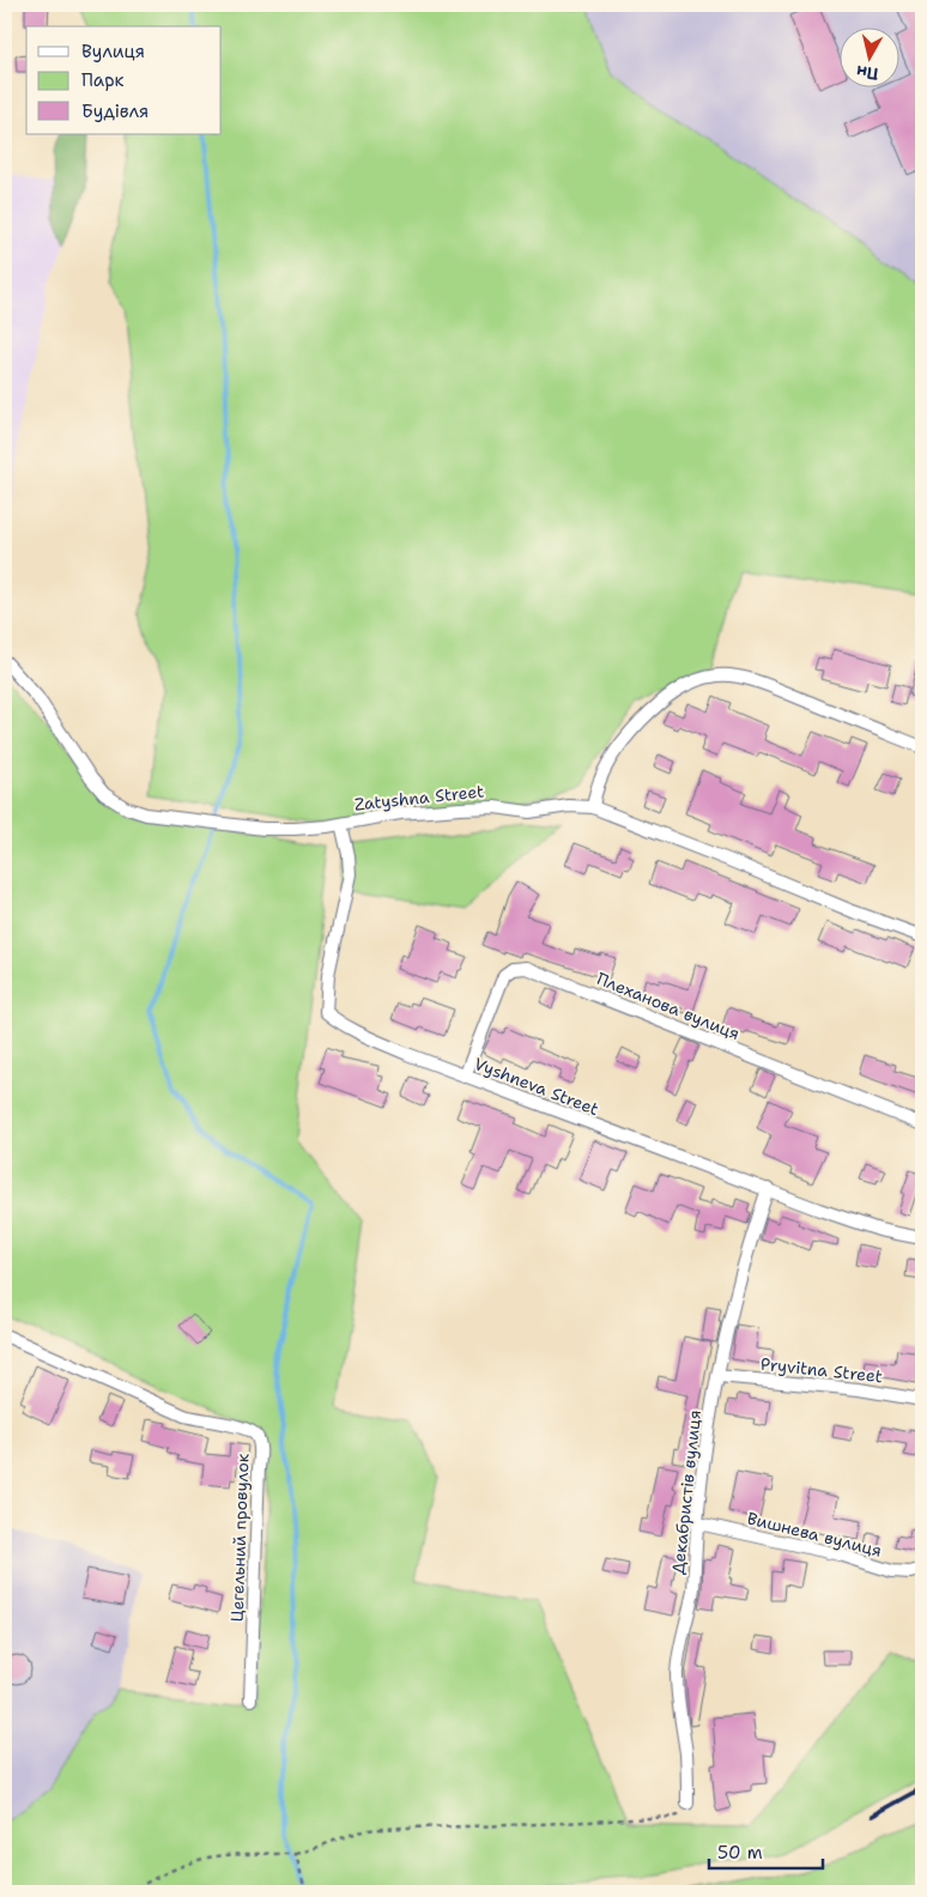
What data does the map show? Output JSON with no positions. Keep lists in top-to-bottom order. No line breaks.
{"streets":{"street":["Zatyshna Street","Плеханова вулиця","Vyshneva Street","Pryvitna Street","Декабристів вулиця","Вишнева вулиця","Цегельний провулок"]},"crossings":[["Zatyshna Street","Vyshneva Street"],["Плеханова вулиця","Vyshneva Street"],["Vyshneva Street","Декабристів вулиця"],["Pryvitna Street","Декабристів вулиця"],["Декабристів вулиця","Вишнева вулиця"]],"legend":["Вулиця","Парк","Будівля"],"scale_bar":"50 m","north":"bottom"}
